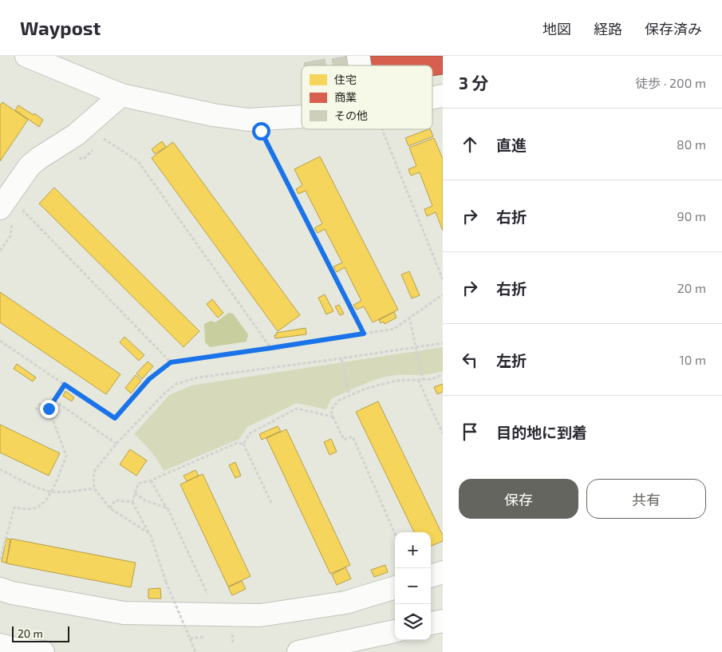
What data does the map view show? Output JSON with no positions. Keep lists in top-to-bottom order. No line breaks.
{"legend":["住宅","商業","その他"],"scale_bar":"20 m","page":{"header":"Waypost","nav":["地図","経路","保存済み"],"heading":["3 分","徒歩 · 200 m"],"list":[["直進","80 m"],["右折","90 m"],["右折","20 m"],["左折","10 m"],"目的地に到着"],"buttons":["保存","共有"],"map_buttons":["+","−"],"scale":"20 m"}}
